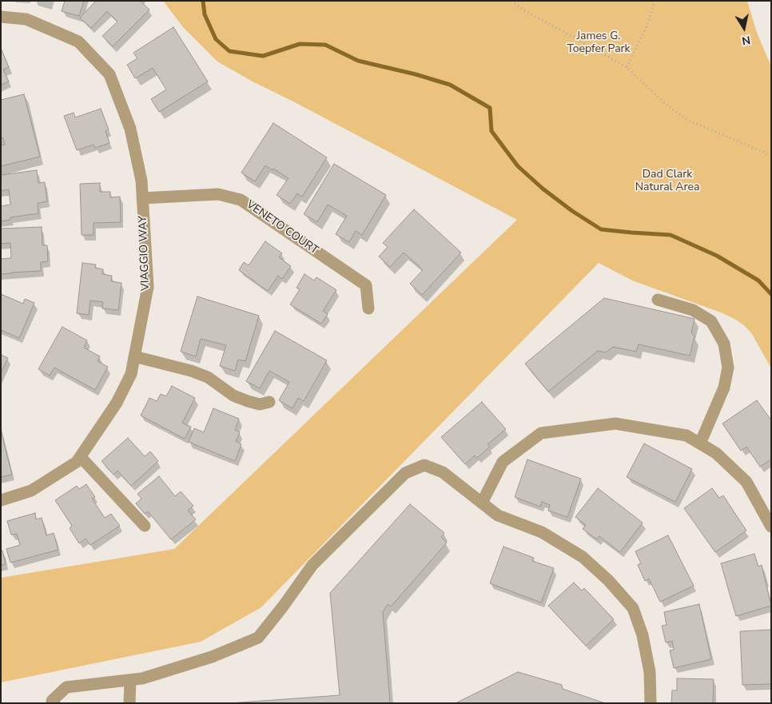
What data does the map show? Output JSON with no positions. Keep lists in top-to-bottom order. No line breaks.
{"streets":{"street":["VENETO COURT","VIAGGIO WAY"]},"crossings":[["VENETO COURT","VIAGGIO WAY"]],"parks":["James G. Toepfer Park","Dad Clark Natural Area"],"north":"bottom"}
